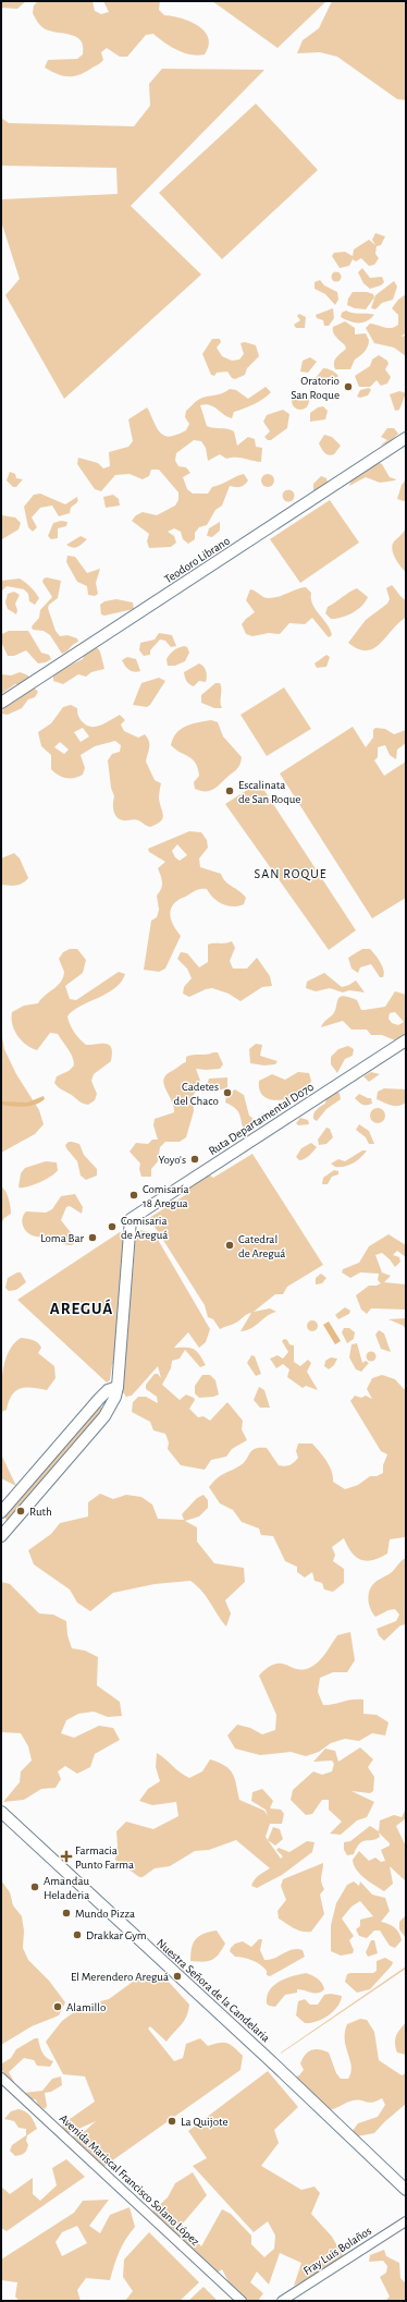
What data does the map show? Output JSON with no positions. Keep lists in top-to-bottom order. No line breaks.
{"streets":{"main road":["Teodoro Librano","Ruta Departamental D070","Nuestra Señora de la Candelaria"],"street":["Avenida Mariscal Francisco Solano López","Fray Luis Bolaños"]},"districts":["SAN ROQUE","AREGUÁ"],"places":{"other":["Oratorio San Roque","Escalinata de San Roque","Cadetes del Chaco","Yoyo's","Comisaría 18 Aregua","Comisaria de Areguá","Loma Bar","Catedral de Areguá","Ruth","Amandau Heladeria","Mundo Pizza","Drakkar Gym","El Merendero Areguá","Alamillo","La Quijote"],"health":["Farmacia Punto Farma"]}}
